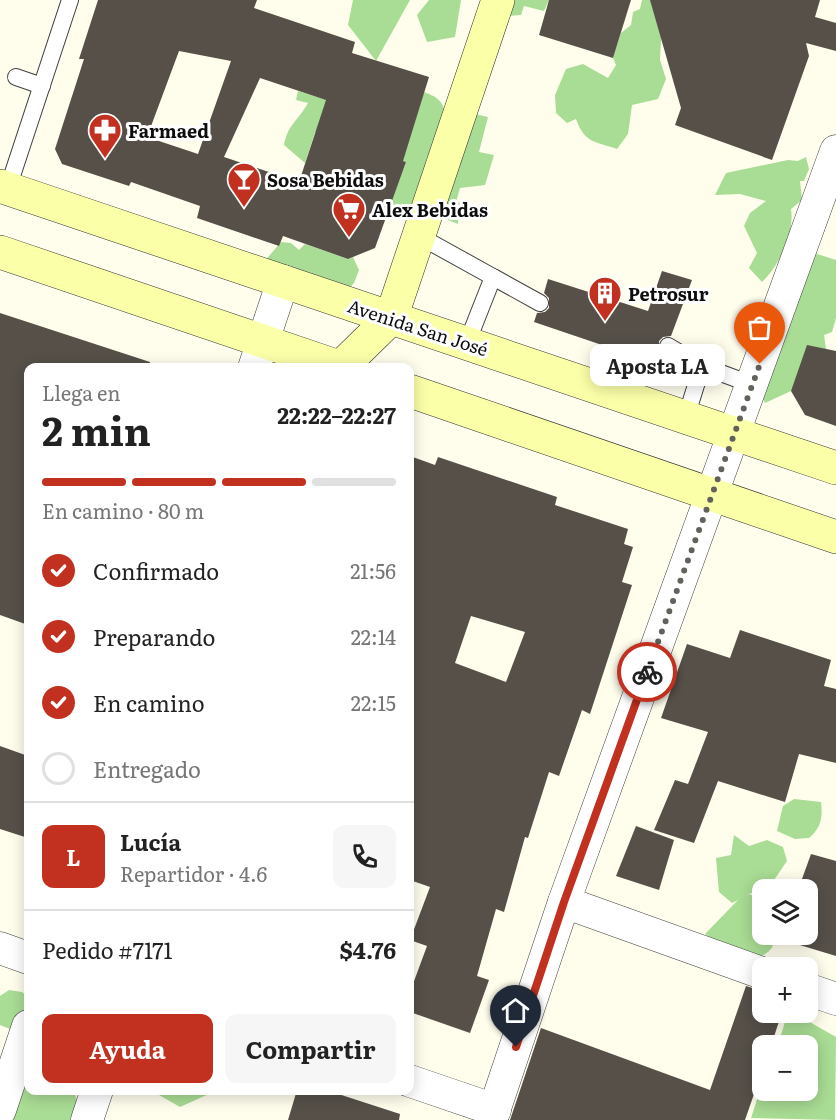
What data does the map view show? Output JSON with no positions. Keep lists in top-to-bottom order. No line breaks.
{"streets":{"street":["Avenida San José"]},"places":{"pharmacy":["Farmaed"],"bar":["Sosa Bebidas"],"supermarket":["Alex Bebidas"],"building":["Petrosur"],"other":["Aposta LA"]},"page":{"bubble":"Aposta LA","heading":["2 min","Llega en","22:22–22:27"],"panel":["Lucía","Repartidor · 4.6","Pedido #7171","$4.76"],"bar":"En camino · 80 m","list":[["Confirmado","21:56"],["Preparando","22:14"],["En camino","22:15"],"Entregado"],"round":"L","map_buttons":["+","−"],"buttons":["Ayuda","Compartir"]}}
